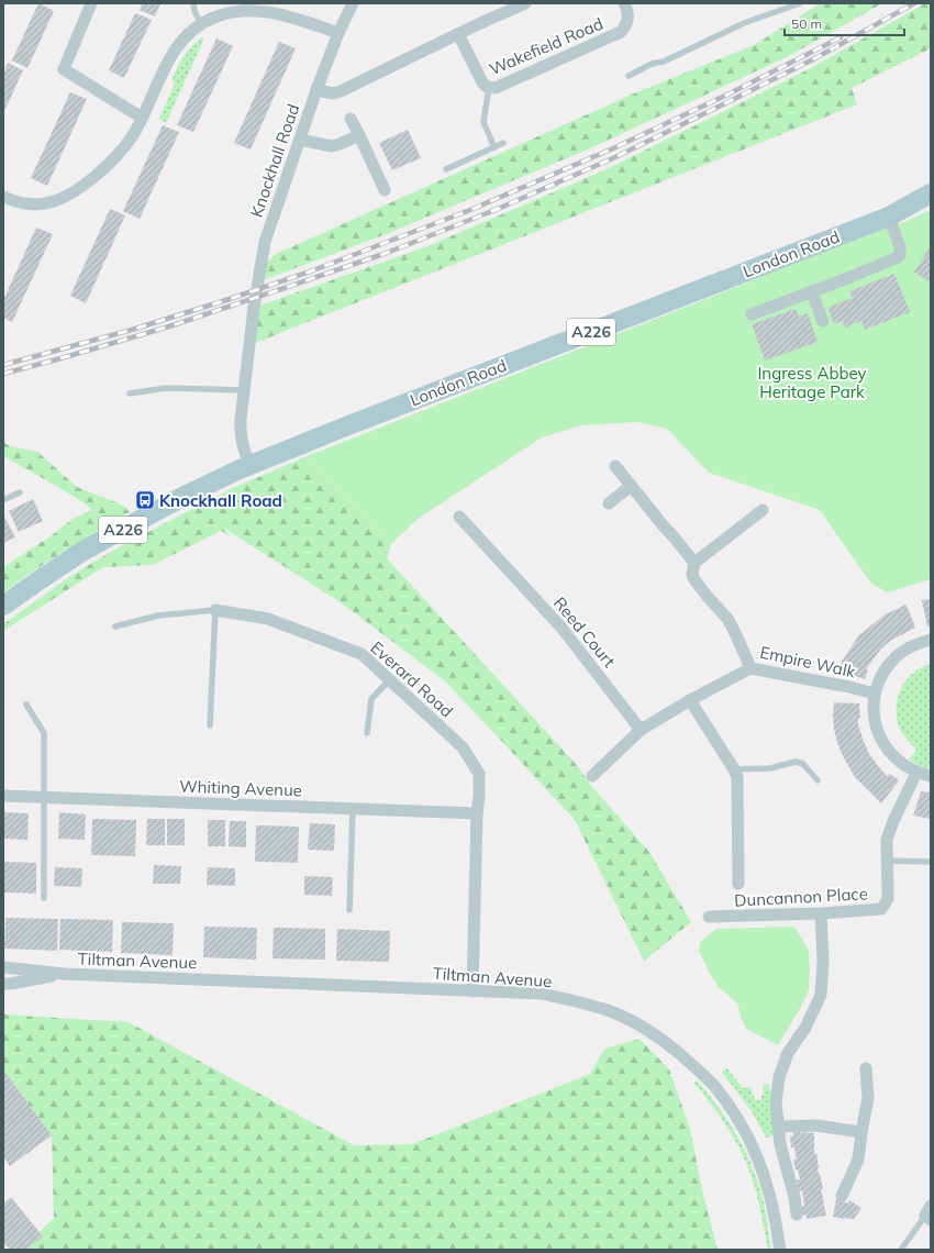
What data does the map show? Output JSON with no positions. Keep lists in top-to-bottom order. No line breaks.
{"streets":{"main road":["London Road","A226"],"street":["Wakefield Road","Knockhall Road","Reed Court","Empire Walk","Everard Road","Whiting Avenue","Duncannon Place","Tiltman Avenue"]},"crossings":[["Knockhall Road","London Road"],["Everard Road","Whiting Avenue"],["Everard Road","Tiltman Avenue"]],"parks":["Ingress Abbey Heritage Park"],"places":{"bus stop":["Knockhall Road"]},"scale_bar":"50 m"}
